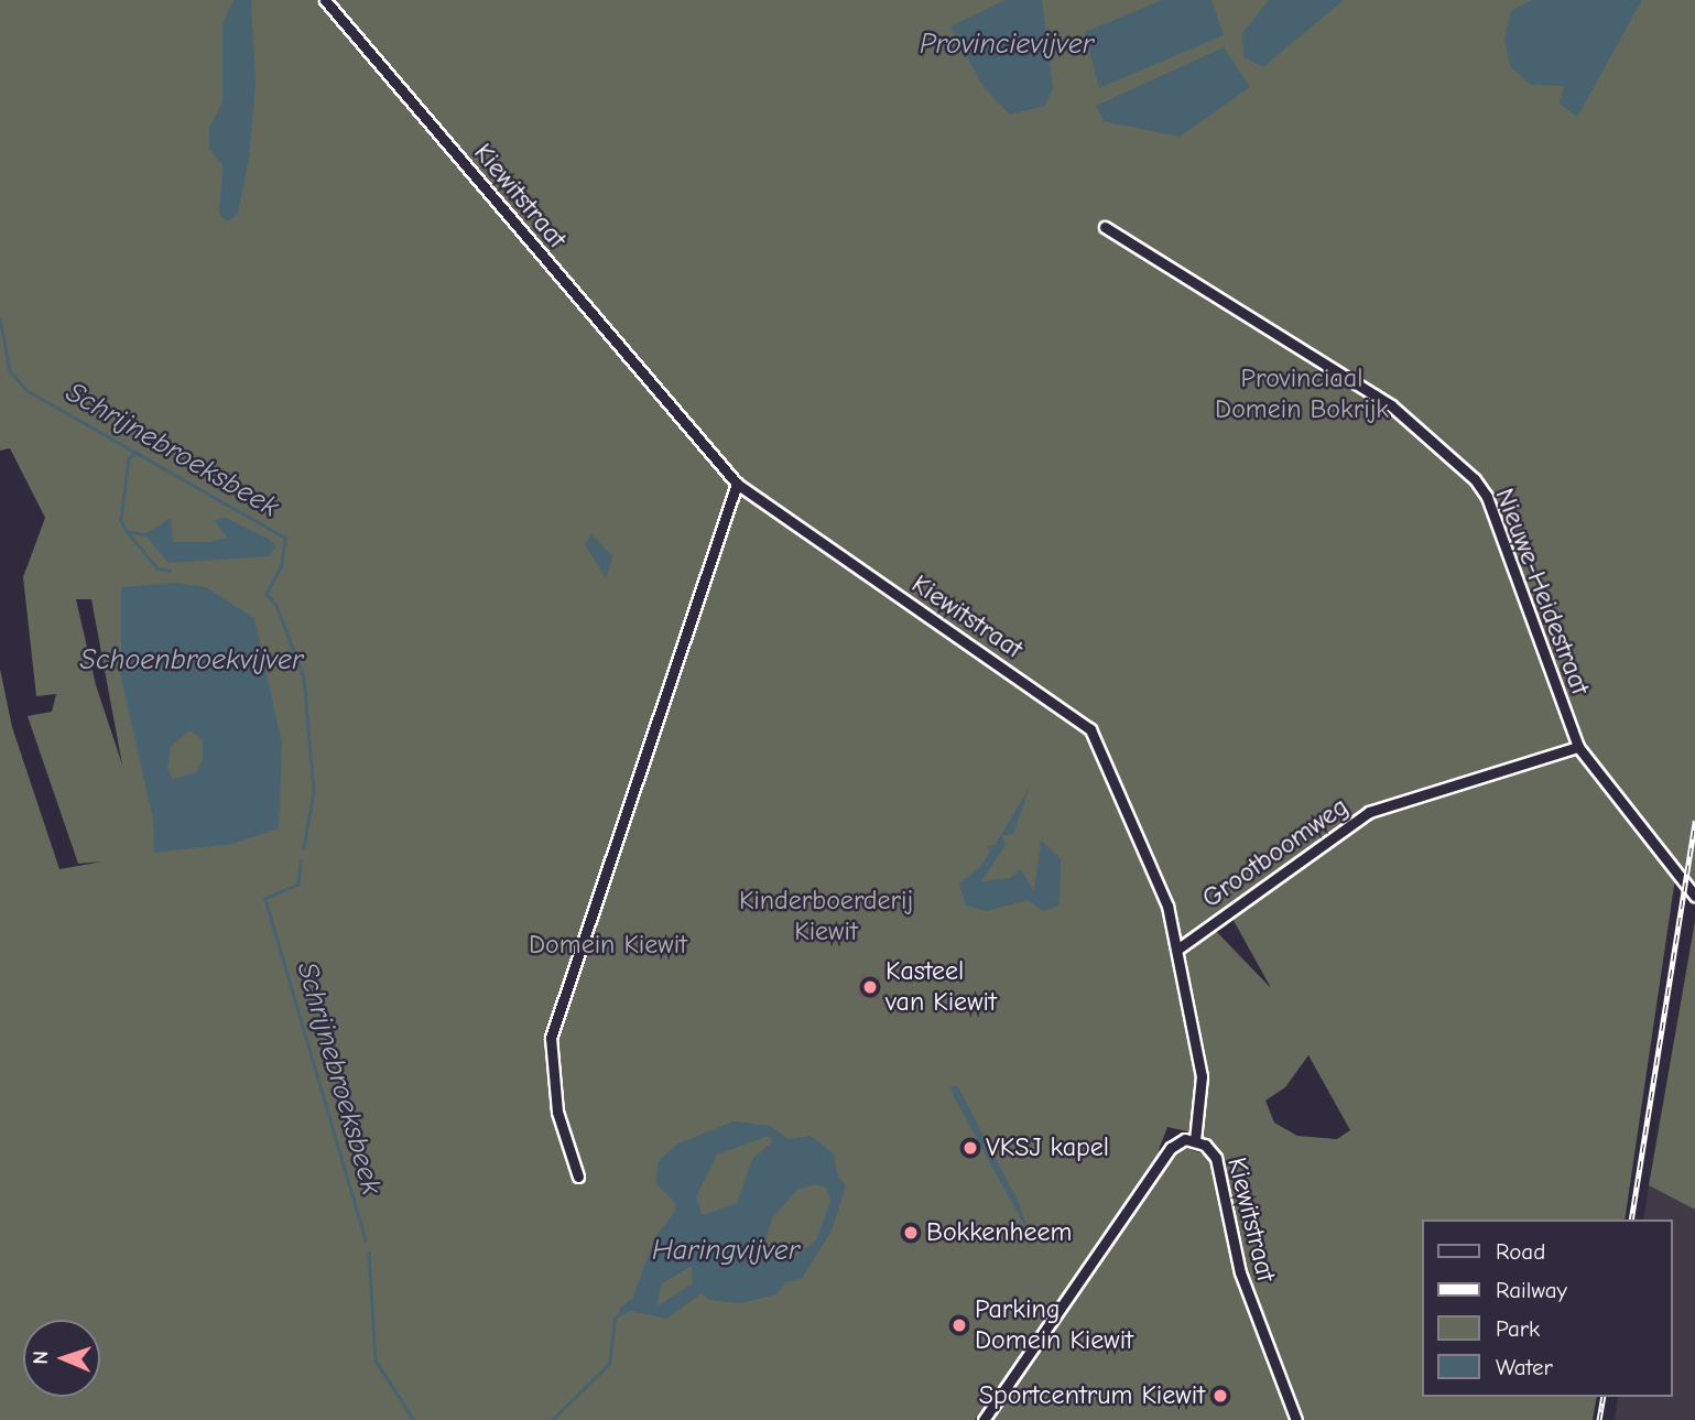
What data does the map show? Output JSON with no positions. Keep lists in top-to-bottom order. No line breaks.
{"streets":{"street":["Kiewitstraat","Nieuwe-Heidestraat","Grootboomweg"]},"crossings":[["Kiewitstraat","Grootboomweg"],["Nieuwe-Heidestraat","Grootboomweg"]],"water":["Provincievijver","Schrijnebroeksbeek","Schoenbroekvijver","Haringvijver"],"parks":["Provinciaal Domein Bokrijk","Kinderboerderij Kiewit","Domein Kiewit"],"places":["Kasteel van Kiewit","VKSJ kapel","Bokkenheem","Parking Domein Kiewit","Sportcentrum Kiewit"],"legend":["Road","Railway","Park","Water"],"north":"left"}
